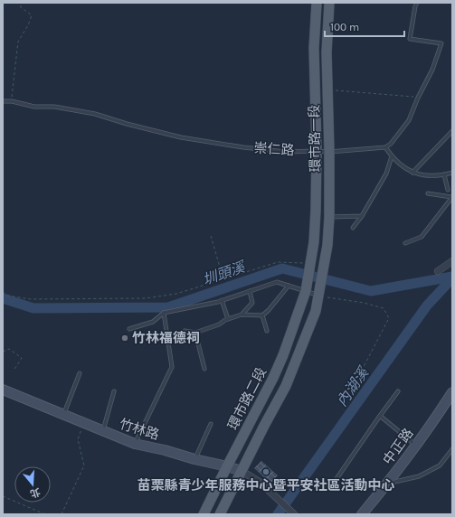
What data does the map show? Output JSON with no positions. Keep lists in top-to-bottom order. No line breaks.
{"streets":{"main road":["環市路一段","環市路二段"],"street":["竹林路","中正路"],"lane":["崇仁路"]},"crossings":[["環市路一段","崇仁路"],["環市路一段","環市路二段"],["環市路二段","竹林路"]],"water":["圳頭溪","內湖溪"],"places":["竹林福德祠","苗栗縣青少年服務中心暨平安社區活動中心"],"scale_bar":"100 m","north":"bottom"}
